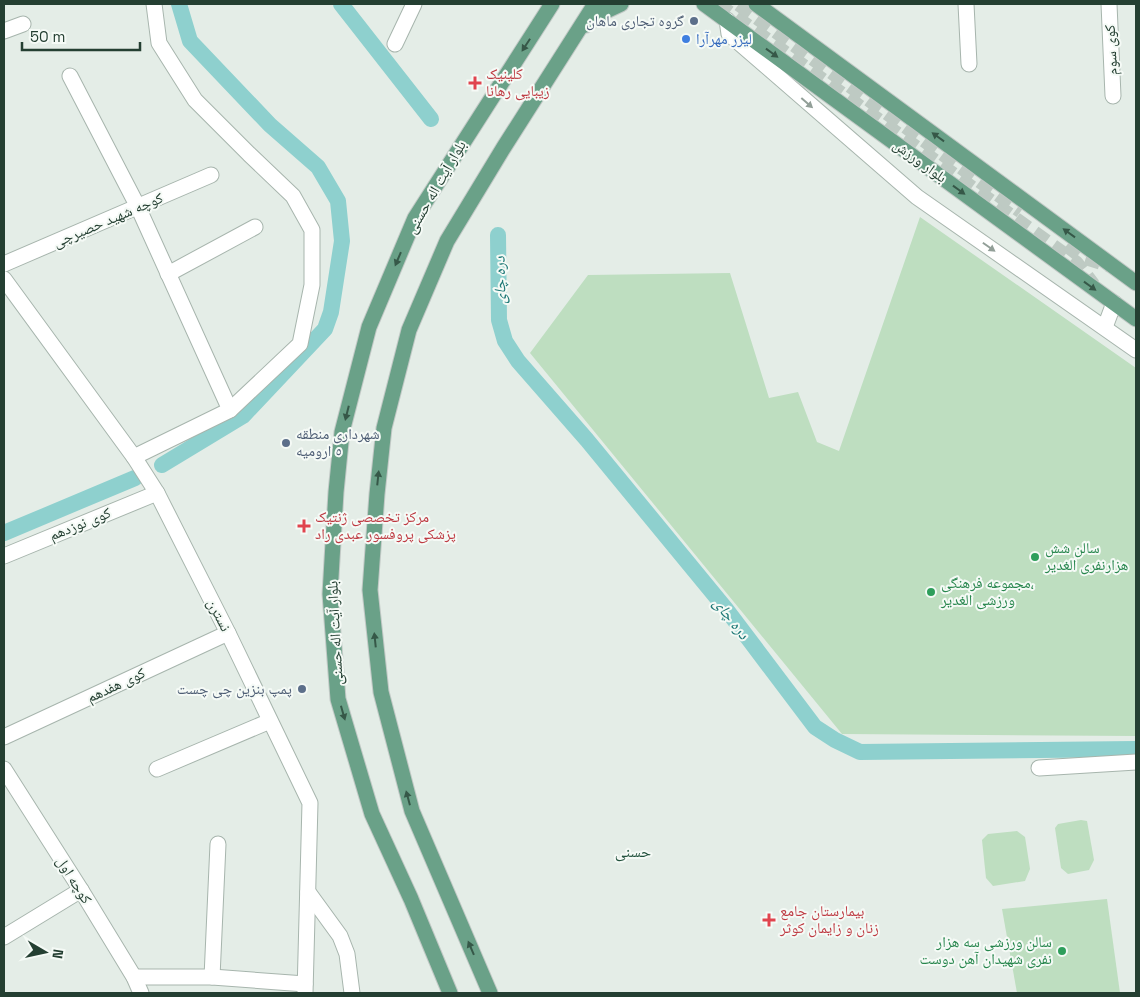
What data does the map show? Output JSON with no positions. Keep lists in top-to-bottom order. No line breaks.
{"streets":{"main road":["بلوار ورزش","بلوار آیت اله حسنی"],"street":["کوی سوم","کوچه شهید حصیرچی","کوی نوزدهم","نسترن","کوی هفدهم","کوچه اول"]},"crossings":[["کوی نوزدهم","نسترن"],["نسترن","کوی هفدهم"]],"districts":["حسنی"],"water":["دره چای"],"places":{"other":["گروه تجاری ماهان","لیزر مهرآرا","شهردارى منطقه ٥ ارومیه","سالن شش هزارنفری الغدیر","مجموعه فرهنگی، ورزشی الغدیر","پمپ بنزین چى چست","سالن ورزشی سه هزار نفری شهیدان آهن دوست"],"health":["کلینیک زیبایی رهانا","مرکز تخصصی ژنتیک پزشکی پروفسور عبدی راد","بیمارستان جامع زنان و زایمان کوثر"]},"scale_bar":"50 m","north":"right"}
